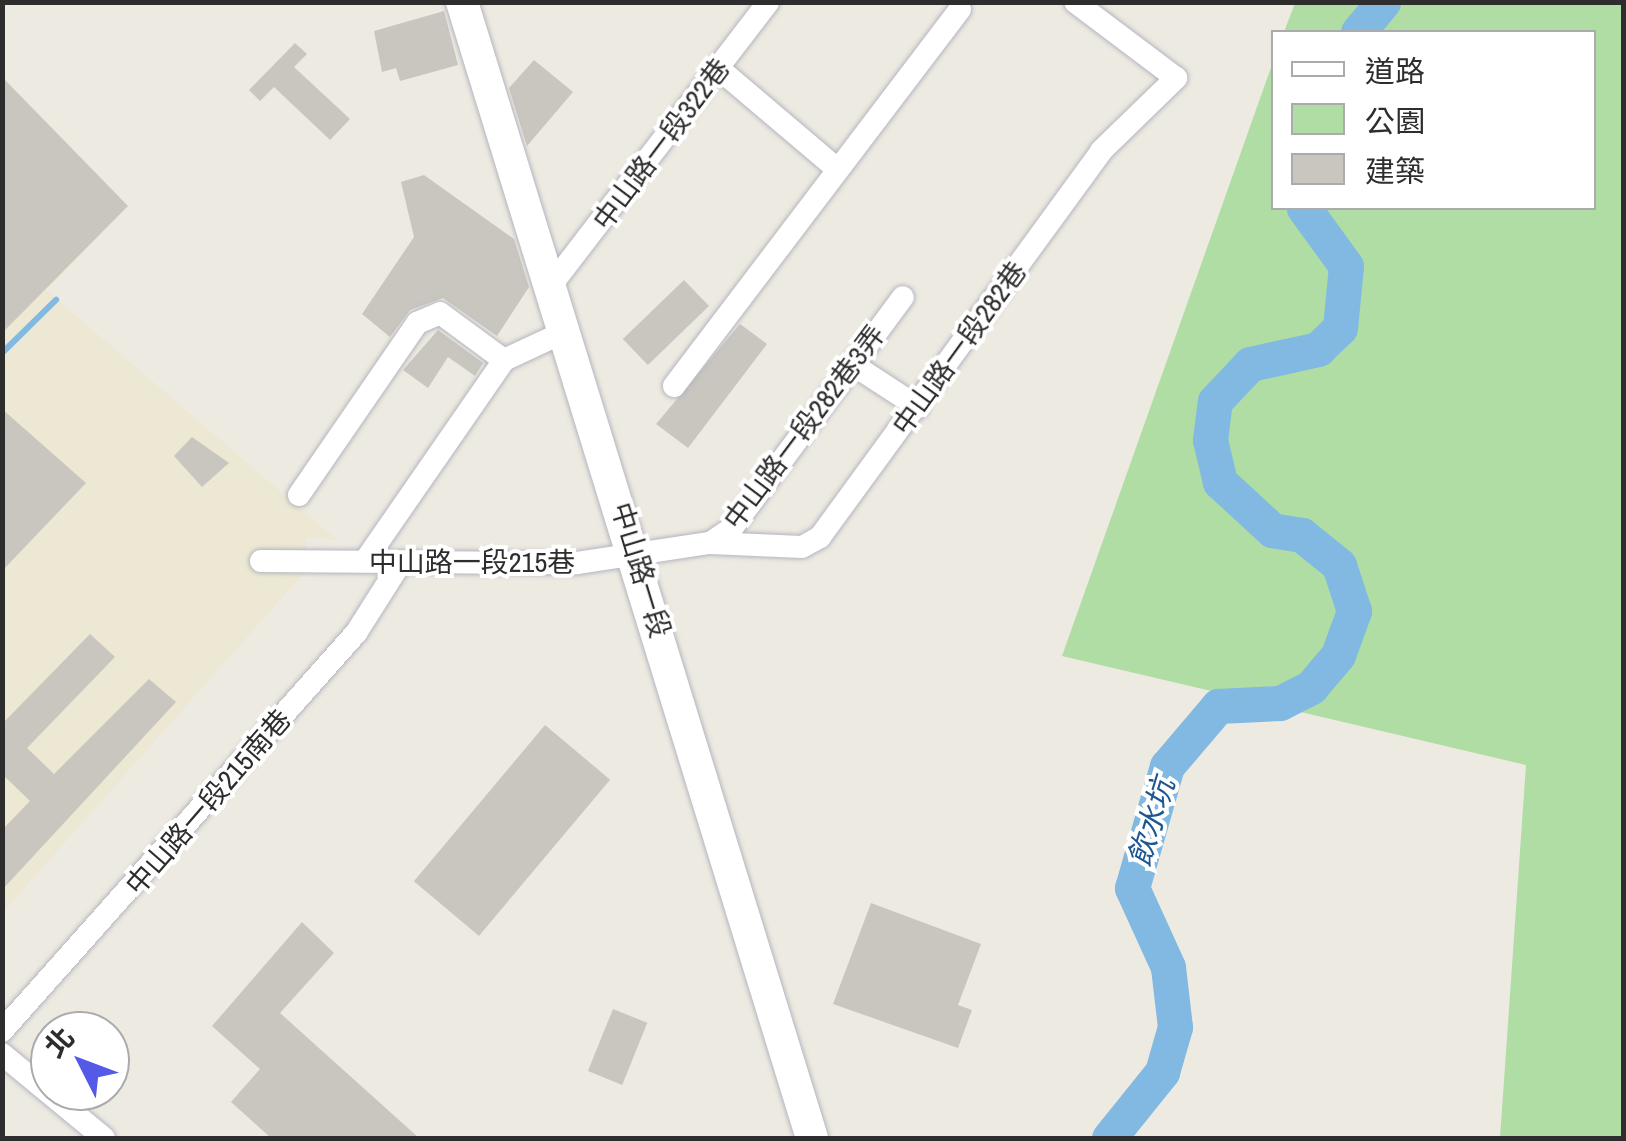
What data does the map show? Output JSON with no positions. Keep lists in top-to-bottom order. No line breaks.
{"streets":{"main road":["中山路一段"],"street":["中山路一段322巷","中山路一段282巷","中山路一段282巷3弄","中山路一段215巷","中山路一段215南巷"]},"crossings":[["中山路一段322巷","中山路一段"],["中山路一段282巷","中山路一段282巷3弄"],["中山路一段282巷3弄","中山路一段215巷"],["中山路一段282巷3弄","中山路一段"],["中山路一段215巷","中山路一段"],["中山路一段215巷","中山路一段215南巷"]],"water":["飲水坑"],"legend":["道路","公園","建築"],"north":"top left"}
